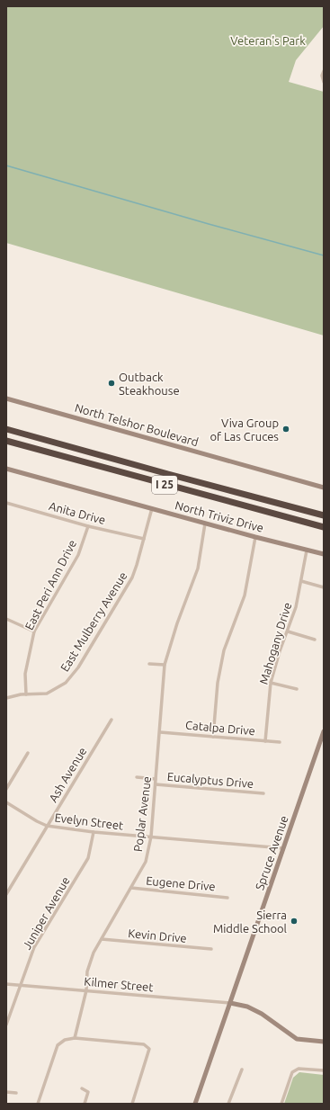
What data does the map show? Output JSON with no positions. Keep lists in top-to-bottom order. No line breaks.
{"streets":{"highway":["I 25"],"main road":["North Telshor Boulevard","North Triviz Drive","Spruce Avenue"],"street":["Anita Drive","East Peri Ann Drive","East Mulberry Avenue","Mahogany Drive","Catalpa Drive","Ash Avenue","Eucalyptus Drive","Poplar Avenue","Evelyn Street","Eugene Drive","Juniper Avenue","Kevin Drive","Kilmer Street"]},"crossings":[["Anita Drive","East Peri Ann Drive"],["Anita Drive","East Mulberry Avenue"],["North Triviz Drive","East Mulberry Avenue"],["North Triviz Drive","Mahogany Drive"],["North Triviz Drive","Poplar Avenue"],["East Peri Ann Drive","East Mulberry Avenue"],["Mahogany Drive","Catalpa Drive"],["Catalpa Drive","Poplar Avenue"],["Ash Avenue","Evelyn Street"],["Eucalyptus Drive","Poplar Avenue"],["Poplar Avenue","Evelyn Street"],["Poplar Avenue","Eugene Drive"],["Poplar Avenue","Kevin Drive"],["Poplar Avenue","Kilmer Street"],["Evelyn Street","Spruce Avenue"],["Evelyn Street","Juniper Avenue"],["Spruce Avenue","Kilmer Street"],["Juniper Avenue","Kilmer Street"]],"parks":["Veteran's Park"],"places":["Outback Steakhouse","Viva Group of Las Cruces","Sierra Middle School"]}
